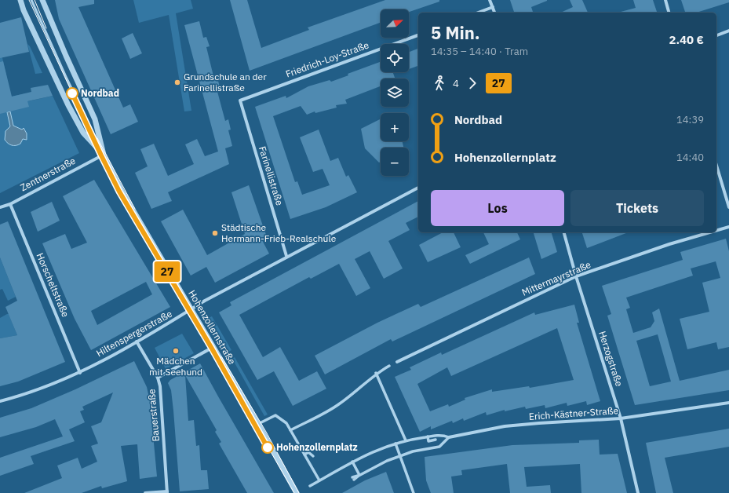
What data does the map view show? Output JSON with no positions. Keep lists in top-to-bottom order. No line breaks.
{"streets":{"street":["Friedrich-Loy-Straße","Zentnerstraße","Farinellistraße","Mittermayrstraße","Horscheltstraße","Hohenzollernstraße","Hiltenspergerstraße","Herzogstraße","Erich-Kästner-Straße","Bauerstraße"]},"crossings":[["Friedrich-Loy-Straße","Farinellistraße"],["Zentnerstraße","Horscheltstraße"],["Zentnerstraße","Hohenzollernstraße"],["Farinellistraße","Hiltenspergerstraße"],["Mittermayrstraße","Herzogstraße"],["Horscheltstraße","Hiltenspergerstraße"],["Hohenzollernstraße","Hiltenspergerstraße"],["Hiltenspergerstraße","Bauerstraße"],["Herzogstraße","Erich-Kästner-Straße"]],"places":["Grundschule an der Farinellistraße","Nordbad","Städtische Hermann-Frieb-Realschule","Mädchen mit Seehund","Hohenzollernplatz"],"lines":["tram line 27"],"north":"top right","page":{"on_map":"27","map_buttons":["+","−"],"heading":["5 Min.","14:35 – 14:40 · Tram","2.40 €"],"legs":["4","27"],"list":[{"name":"Nordbad","value":"14:39"},{"name":"Hohenzollernplatz","value":"14:40"}],"buttons":["Los","Tickets"]}}
